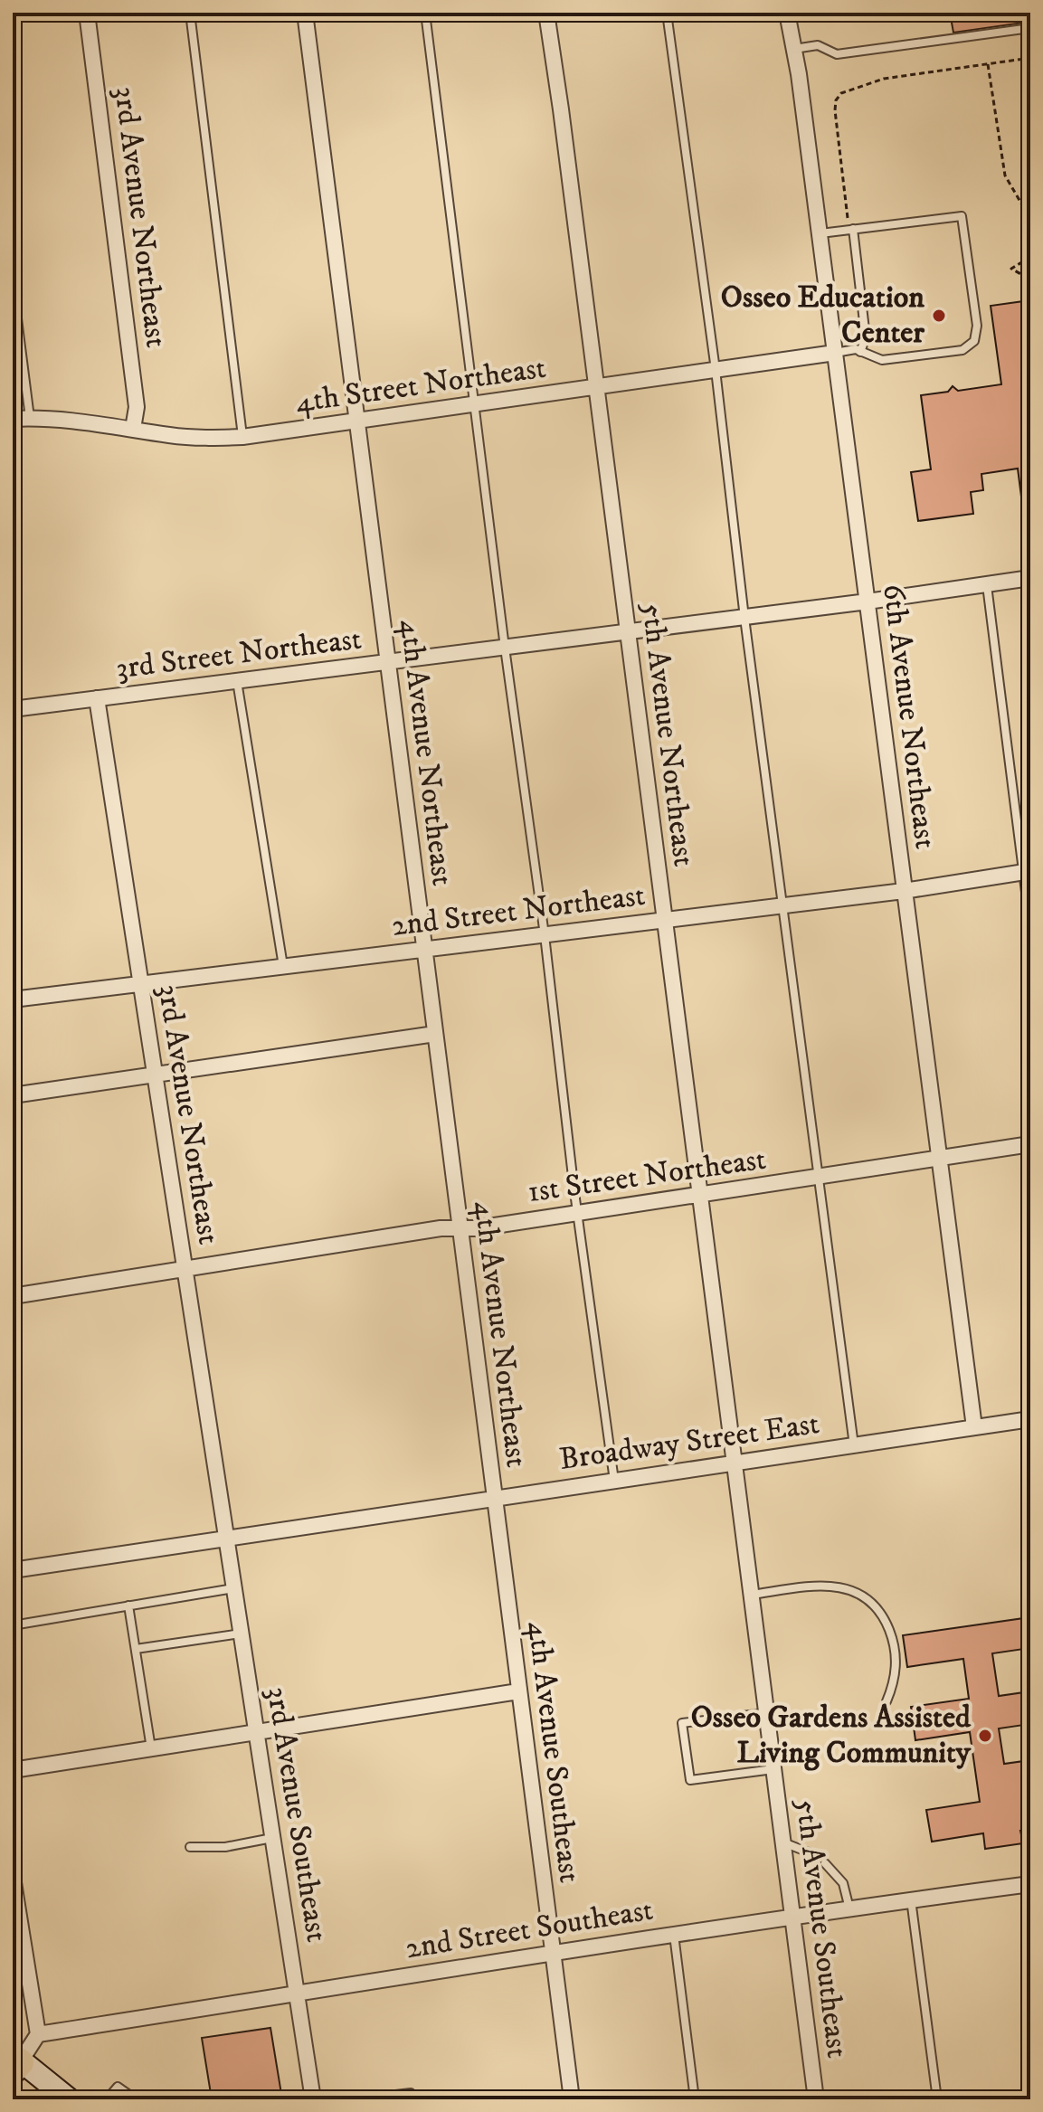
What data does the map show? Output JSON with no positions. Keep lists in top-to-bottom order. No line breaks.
{"streets":{"street":["3rd Avenue Northeast","4th Street Northeast","3rd Street Northeast","6th Avenue Northeast","5th Avenue Northeast","4th Avenue Northeast","2nd Street Northeast","1st Street Northeast","Broadway Street East","4th Avenue Southeast","3rd Avenue Southeast","5th Avenue Southeast","2nd Street Southeast"]},"crossings":[["3rd Avenue Northeast","4th Street Northeast"],["3rd Avenue Northeast","3rd Street Northeast"],["3rd Avenue Northeast","2nd Street Northeast"],["3rd Avenue Northeast","1st Street Northeast"],["3rd Avenue Northeast","Broadway Street East"],["3rd Avenue Northeast","3rd Avenue Southeast"],["4th Street Northeast","6th Avenue Northeast"],["4th Street Northeast","5th Avenue Northeast"],["4th Street Northeast","4th Avenue Northeast"],["3rd Street Northeast","6th Avenue Northeast"],["3rd Street Northeast","5th Avenue Northeast"],["3rd Street Northeast","4th Avenue Northeast"],["6th Avenue Northeast","2nd Street Northeast"],["6th Avenue Northeast","1st Street Northeast"],["6th Avenue Northeast","Broadway Street East"],["5th Avenue Northeast","2nd Street Northeast"],["5th Avenue Northeast","1st Street Northeast"],["5th Avenue Northeast","Broadway Street East"],["5th Avenue Northeast","5th Avenue Southeast"],["4th Avenue Northeast","2nd Street Northeast"],["4th Avenue Northeast","1st Street Northeast"],["4th Avenue Northeast","Broadway Street East"],["4th Avenue Northeast","4th Avenue Southeast"],["Broadway Street East","4th Avenue Southeast"],["Broadway Street East","3rd Avenue Southeast"],["Broadway Street East","5th Avenue Southeast"],["4th Avenue Southeast","2nd Street Southeast"],["3rd Avenue Southeast","2nd Street Southeast"],["5th Avenue Southeast","2nd Street Southeast"]],"places":["Osseo Education Center","Osseo Gardens Assisted Living Community"]}
